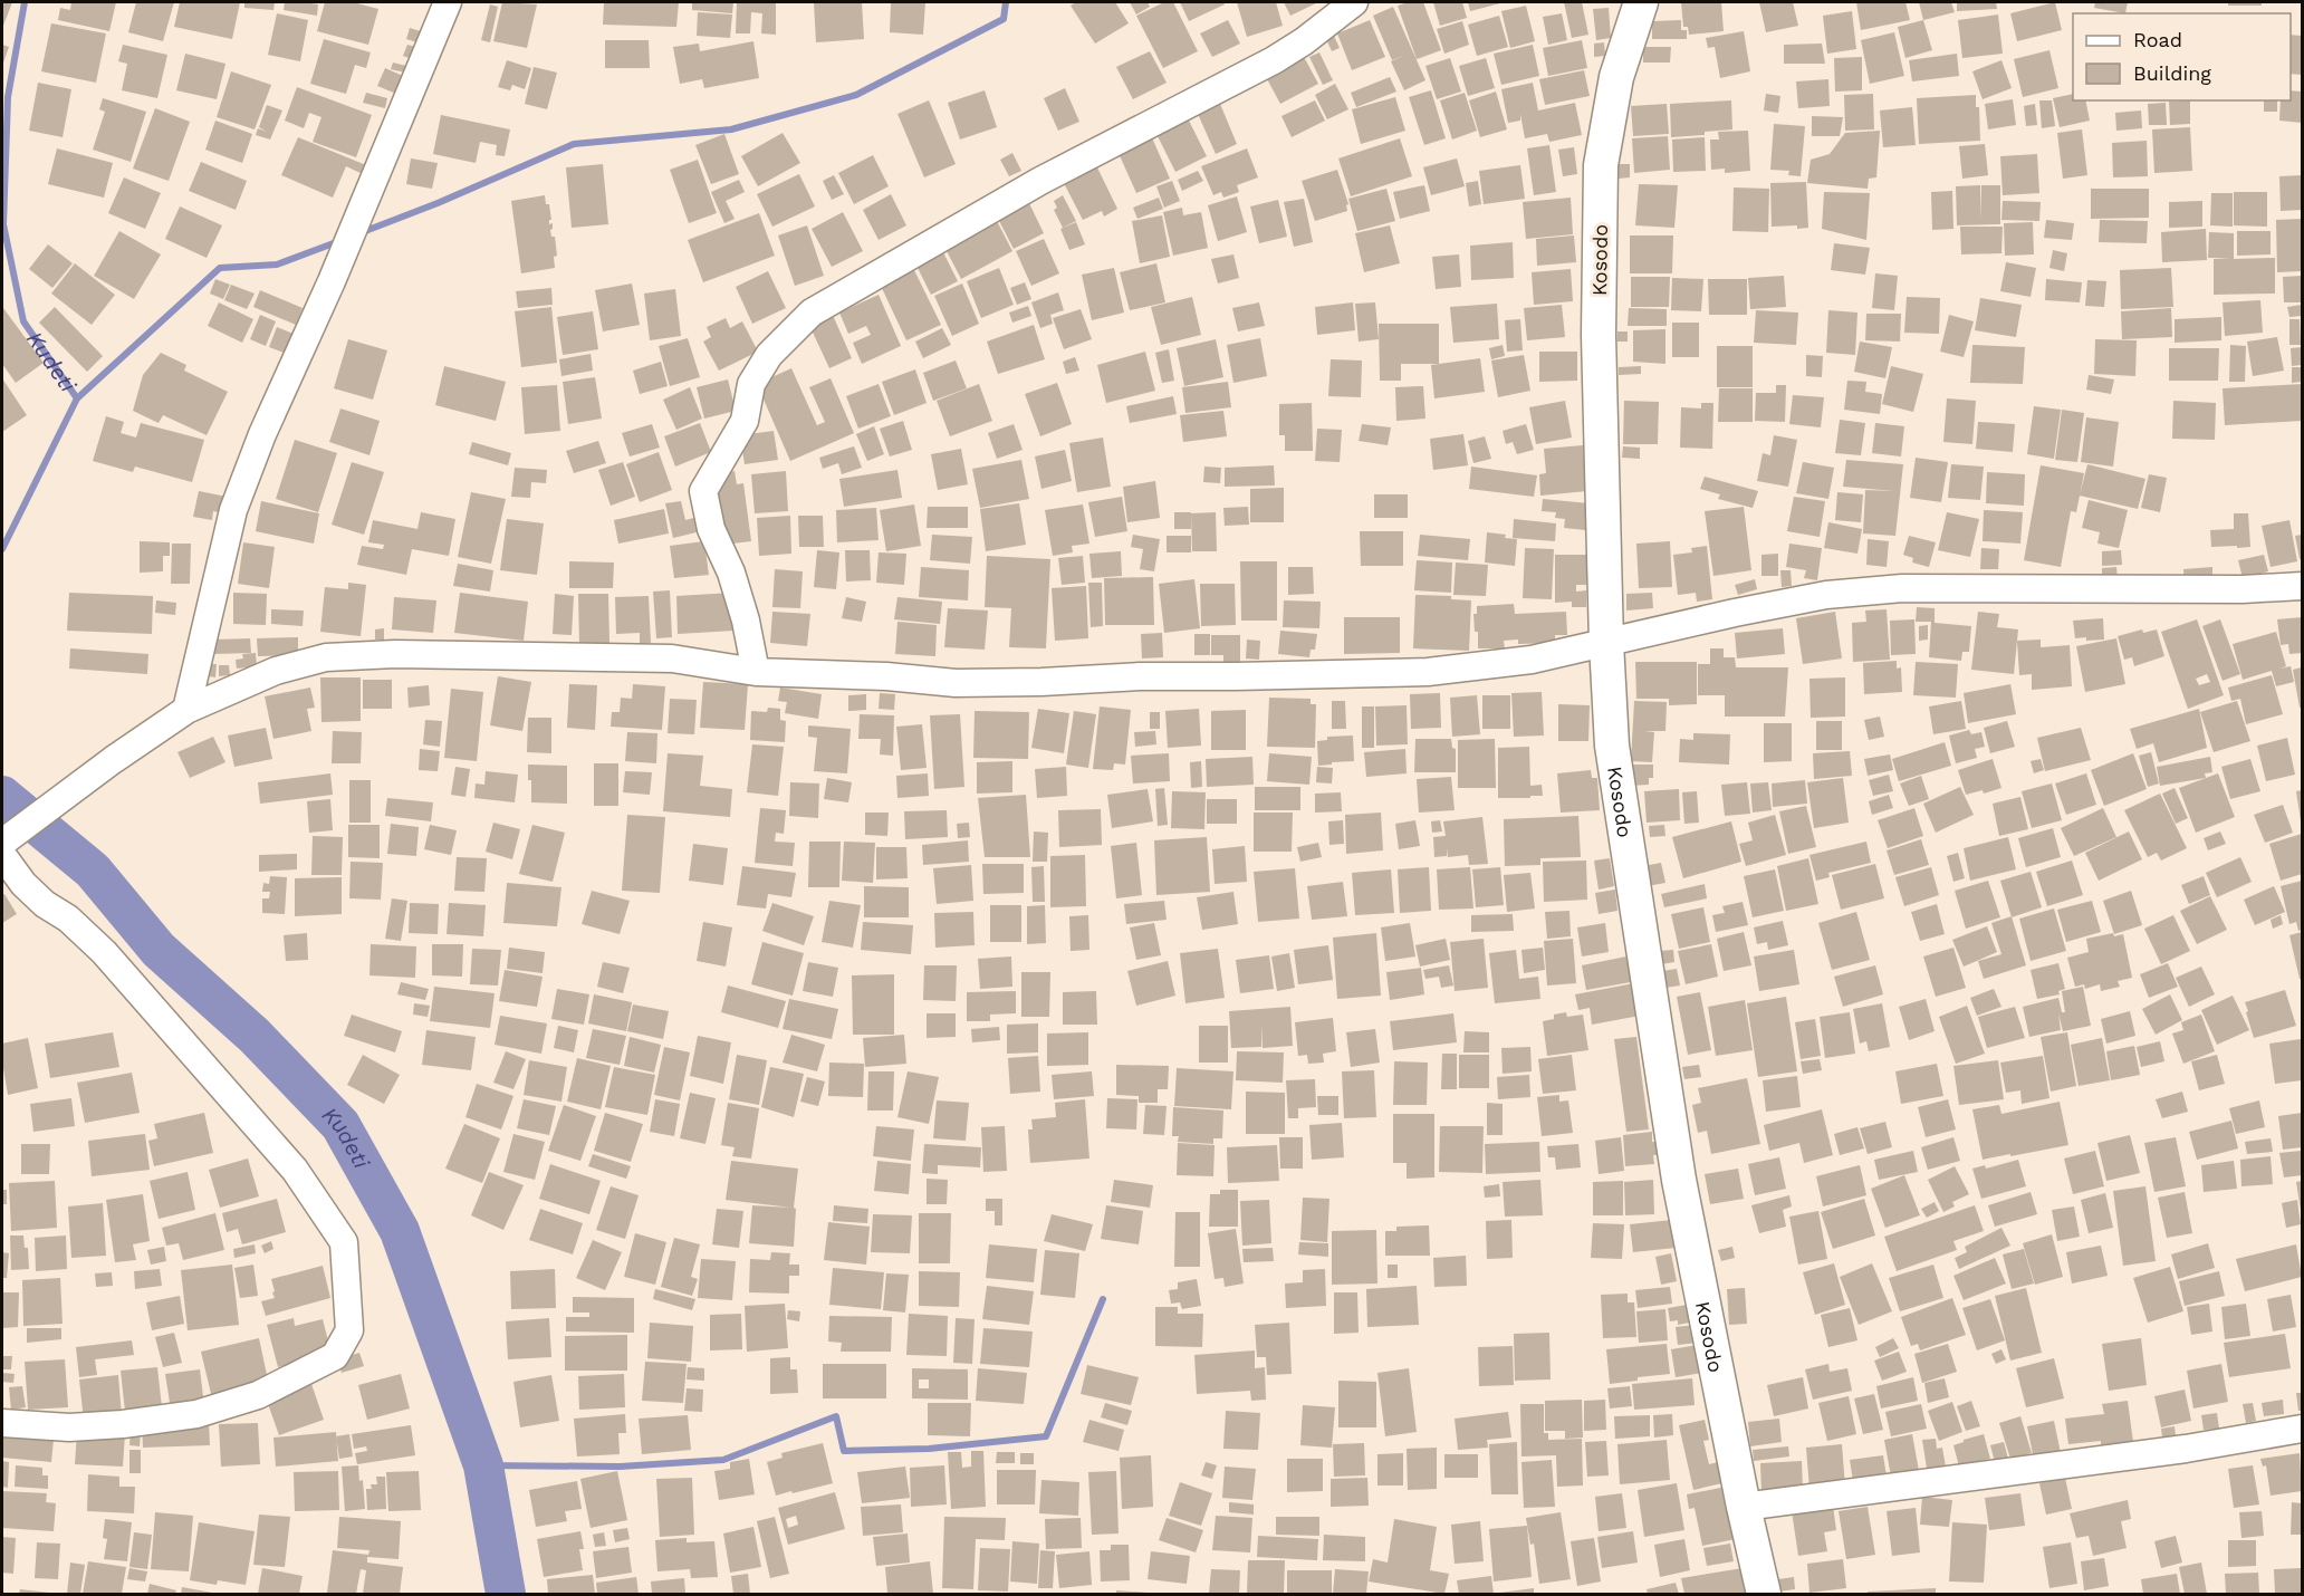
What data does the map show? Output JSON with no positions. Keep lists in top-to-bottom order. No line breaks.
{"streets":{"main road":["Kosodo"]},"water":["Kudeti"],"legend":["Road","Building"]}
